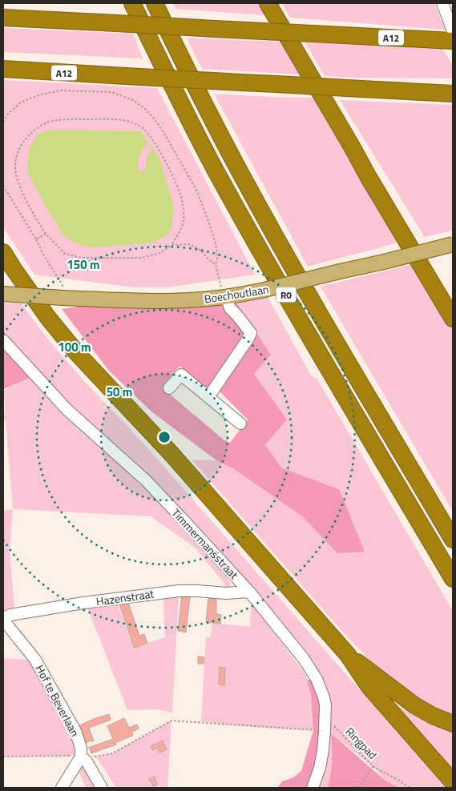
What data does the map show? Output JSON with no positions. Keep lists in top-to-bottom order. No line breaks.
{"streets":{"highway":["A12","R0"],"main road":["Boechoutlaan"],"street":["Timmermansstraat","Hazenstraat","Hof te Beverlaan"],"path":["Ringpad"]},"crossings":[["Timmermansstraat","Hazenstraat"],["Timmermansstraat","Ringpad"],["Hazenstraat","Hof te Beverlaan"]],"rings":["150 m","100 m","50 m"]}
